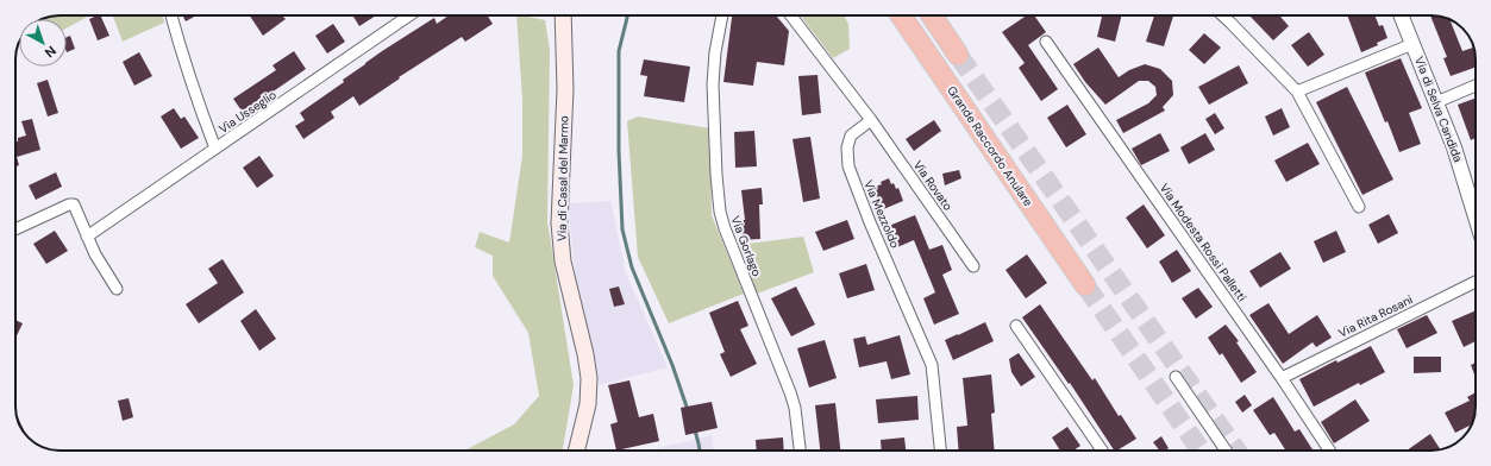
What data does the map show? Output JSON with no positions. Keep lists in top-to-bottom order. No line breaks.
{"streets":{"highway":["Grande Raccordo Anulare"],"main road":["Via di Casal del Marmo"],"street":["Via di Selva Candida","Via Usseglio","Via Rovato","Via Mezzoldo","Via Modesta Rossi Palletti","Via Gorlago","Via Rita Rosani"]},"crossings":[["Via Rovato","Via Mezzoldo"],["Via Modesta Rossi Palletti","Via Rita Rosani"]],"north":"bottom right"}
